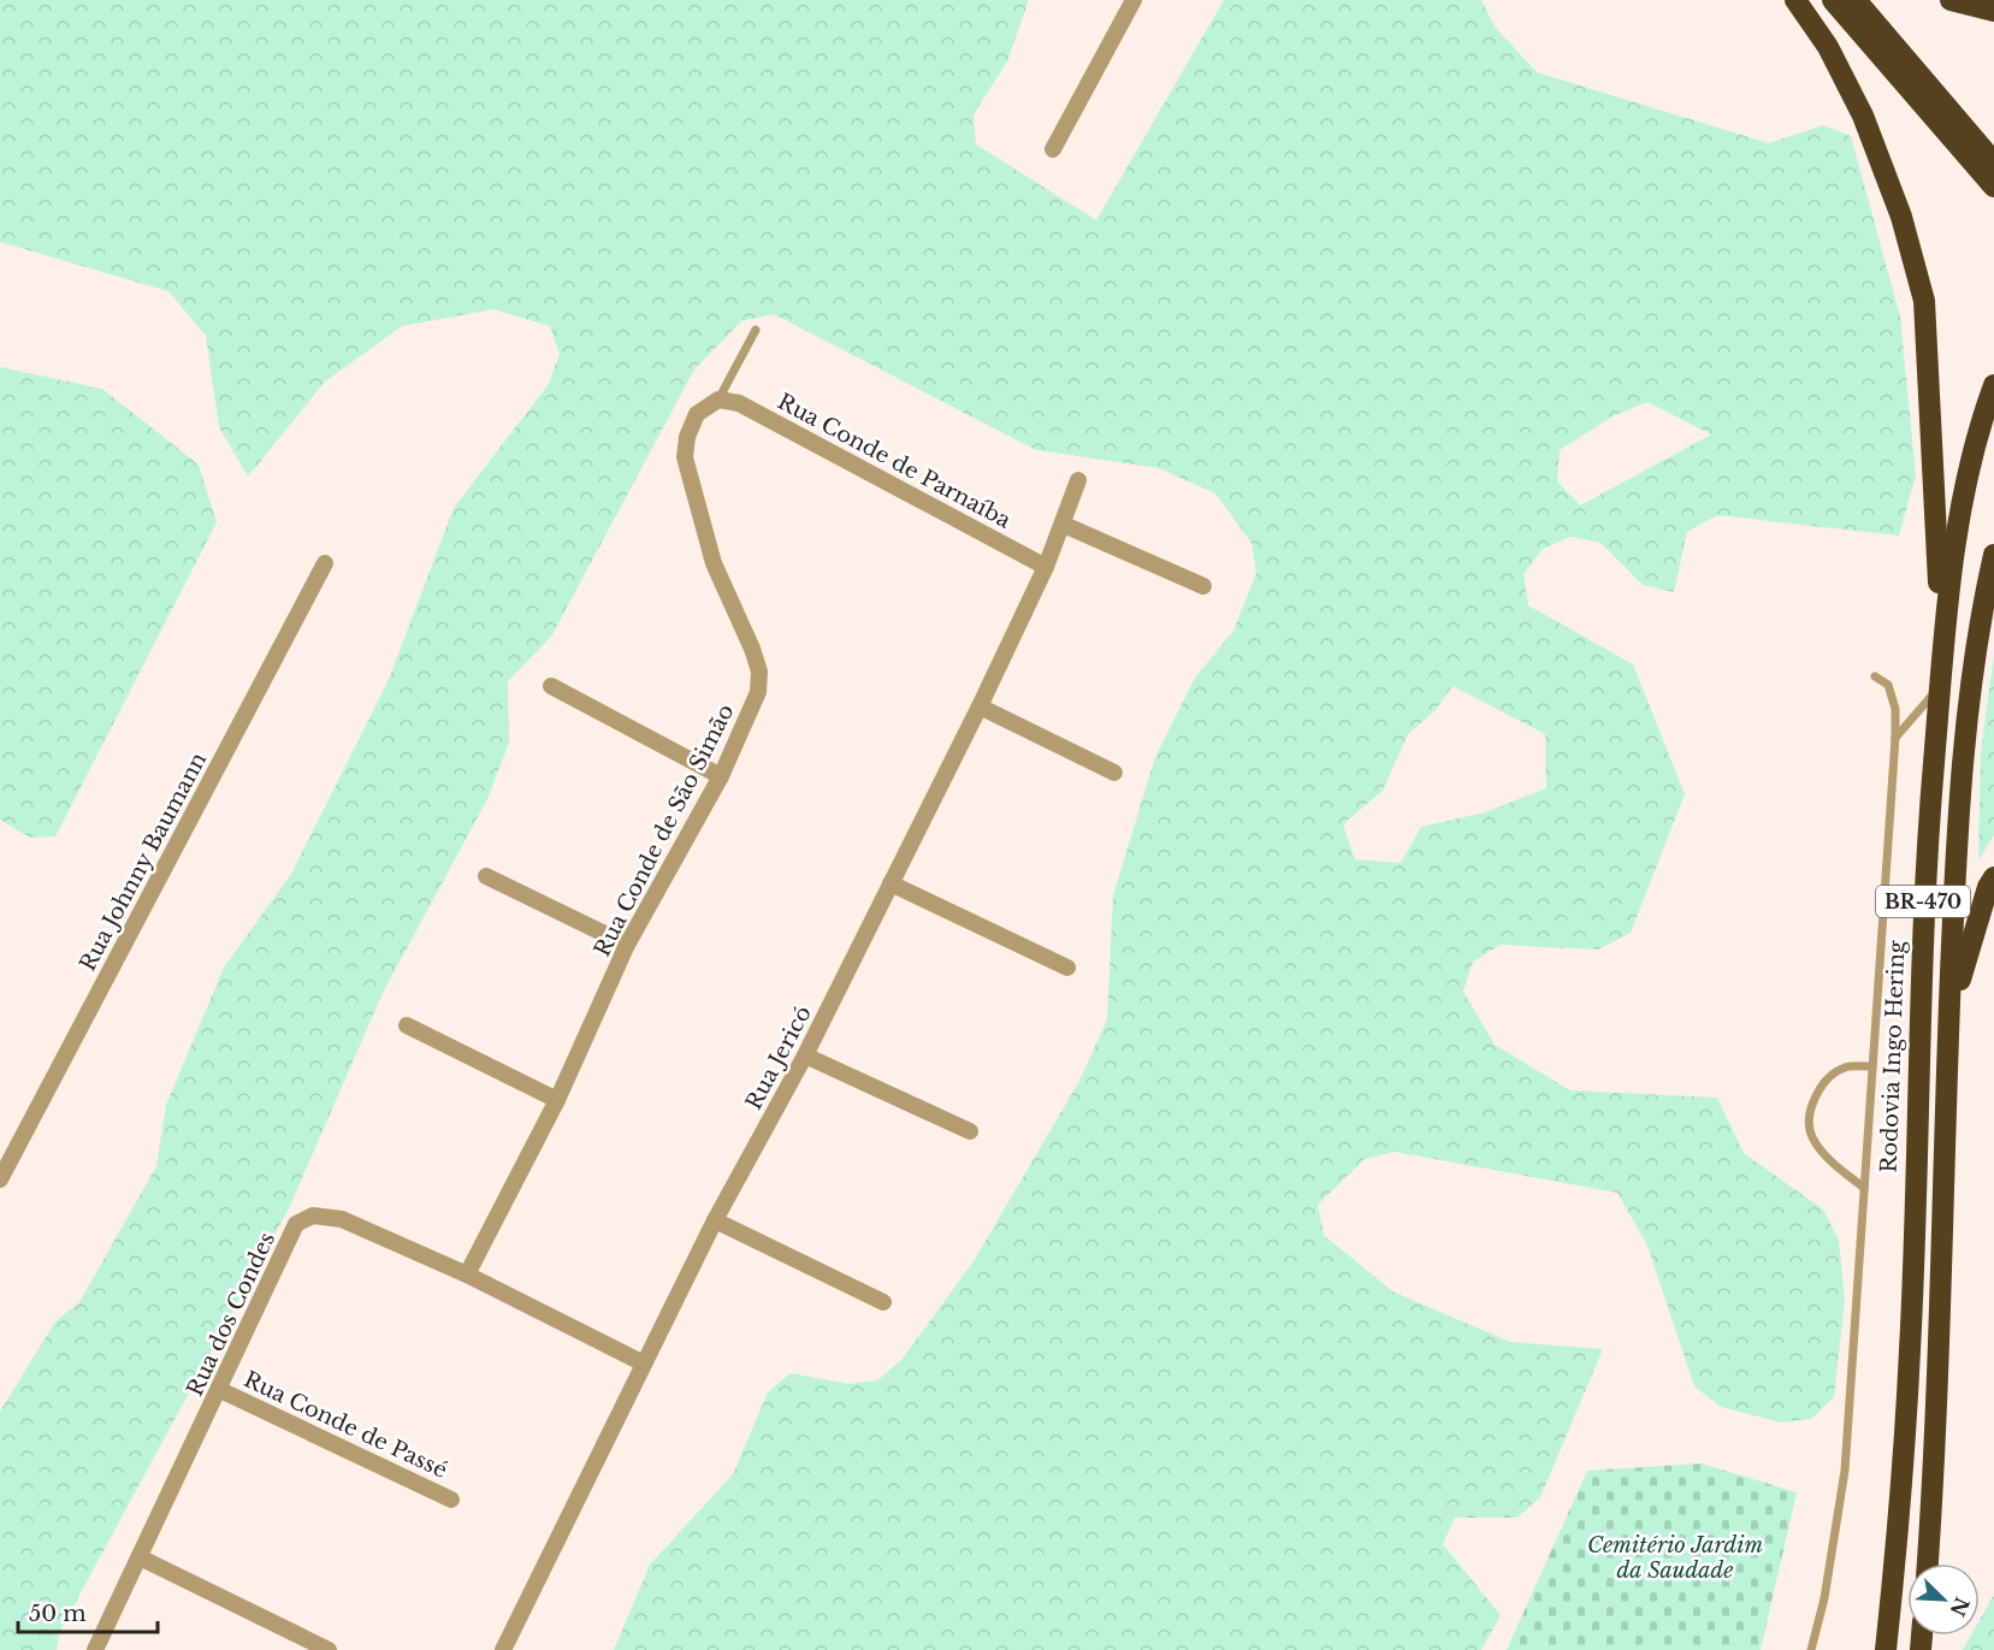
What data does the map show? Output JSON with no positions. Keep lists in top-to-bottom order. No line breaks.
{"streets":{"highway":["BR-470","Rodovia Ingo Hering"],"street":["Rua Conde de Parnaíba","Rua Conde de São Simão","Rua Johnny Baumann","Rua Jericó","Rua dos Condes","Rua Conde de Passé"]},"crossings":[["Rua Conde de Parnaíba","Rua Conde de São Simão"],["Rua Conde de Parnaíba","Rua Jericó"],["Rua Conde de São Simão","Rua dos Condes"],["Rua Jericó","Rua dos Condes"],["Rua dos Condes","Rua Conde de Passé"]],"parks":["Cemitério Jardim da Saudade"],"scale_bar":"50 m","north":"bottom right"}
